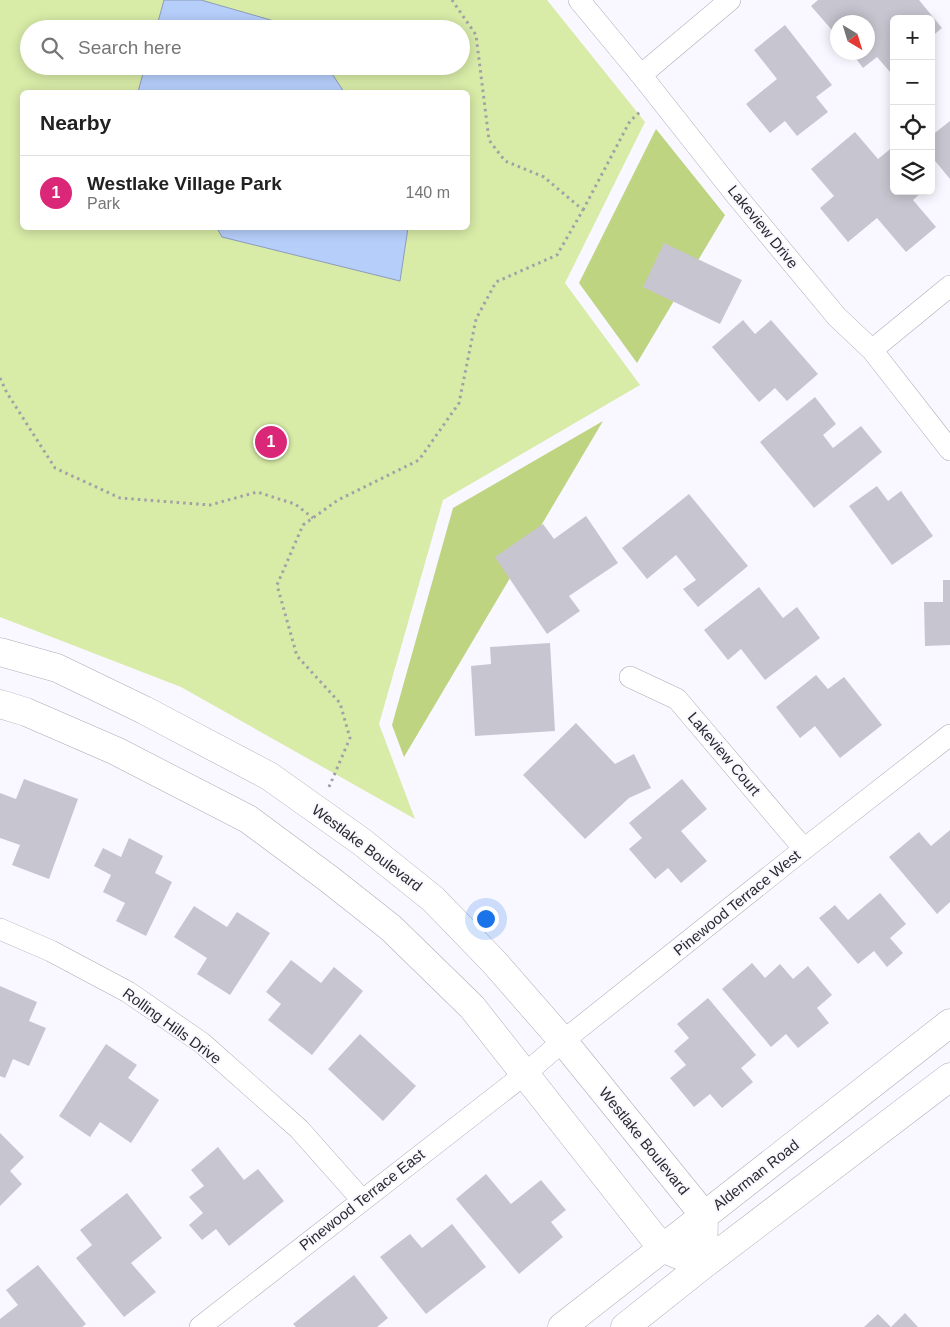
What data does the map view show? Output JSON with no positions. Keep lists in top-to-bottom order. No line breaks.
{"streets":{"street":["Lakeview Drive","Lakeview Court","Westlake Boulevard","Pinewood Terrace West","Rolling Hills Drive","Alderman Road","Pinewood Terrace East"]},"crossings":[["Lakeview Court","Pinewood Terrace West"],["Westlake Boulevard","Pinewood Terrace West"],["Westlake Boulevard","Alderman Road"],["Pinewood Terrace West","Pinewood Terrace East"],["Rolling Hills Drive","Pinewood Terrace East"]],"north":"bottom right","page":{"map_buttons":["+","−"],"search":"Search here","heading":"Nearby","list":[{"mark":"1","name":"Westlake Village Park","note":"Park","value":"140 m"}],"pins":"1"}}
